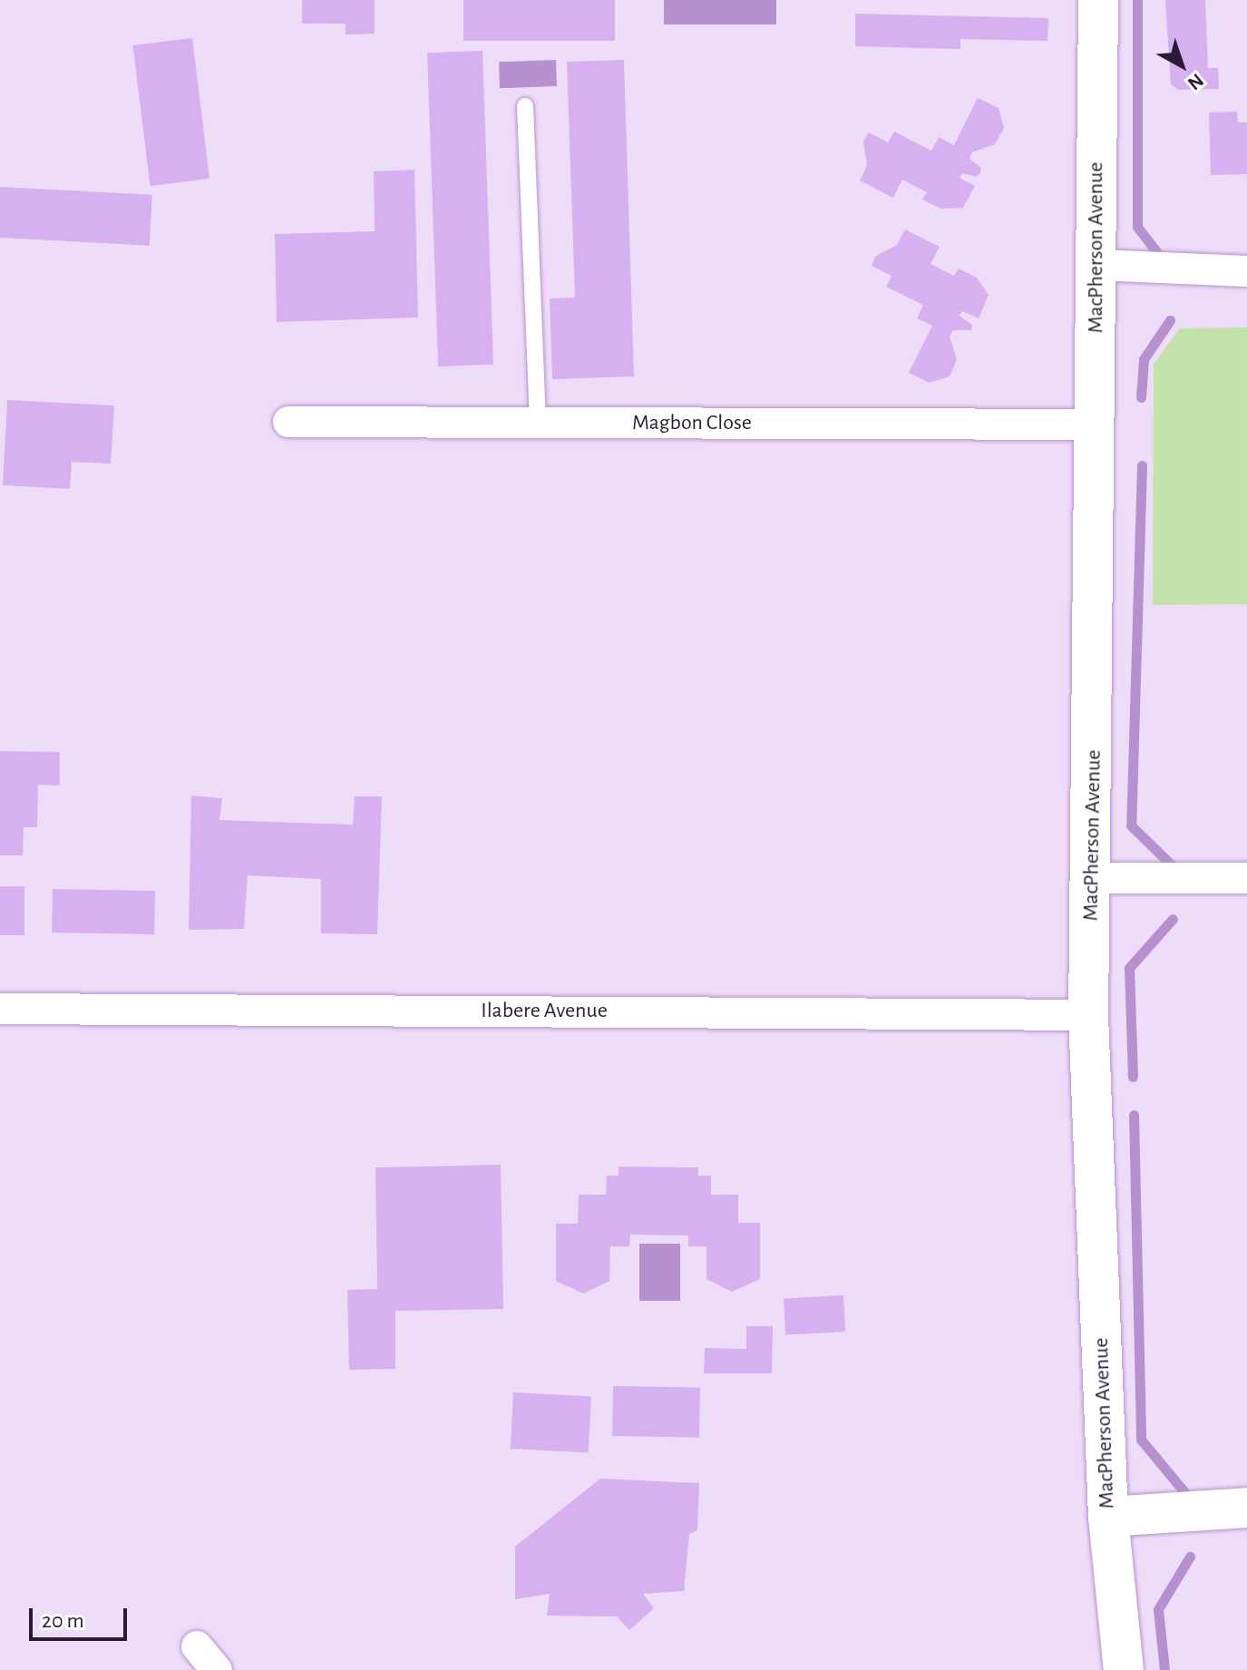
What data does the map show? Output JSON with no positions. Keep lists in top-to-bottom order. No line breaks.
{"streets":{"street":["MacPherson Avenue","Magbon Close","Ilabere Avenue"]},"crossings":[["MacPherson Avenue","Magbon Close"],["MacPherson Avenue","Ilabere Avenue"]],"scale_bar":"20 m","north":"bottom right"}
